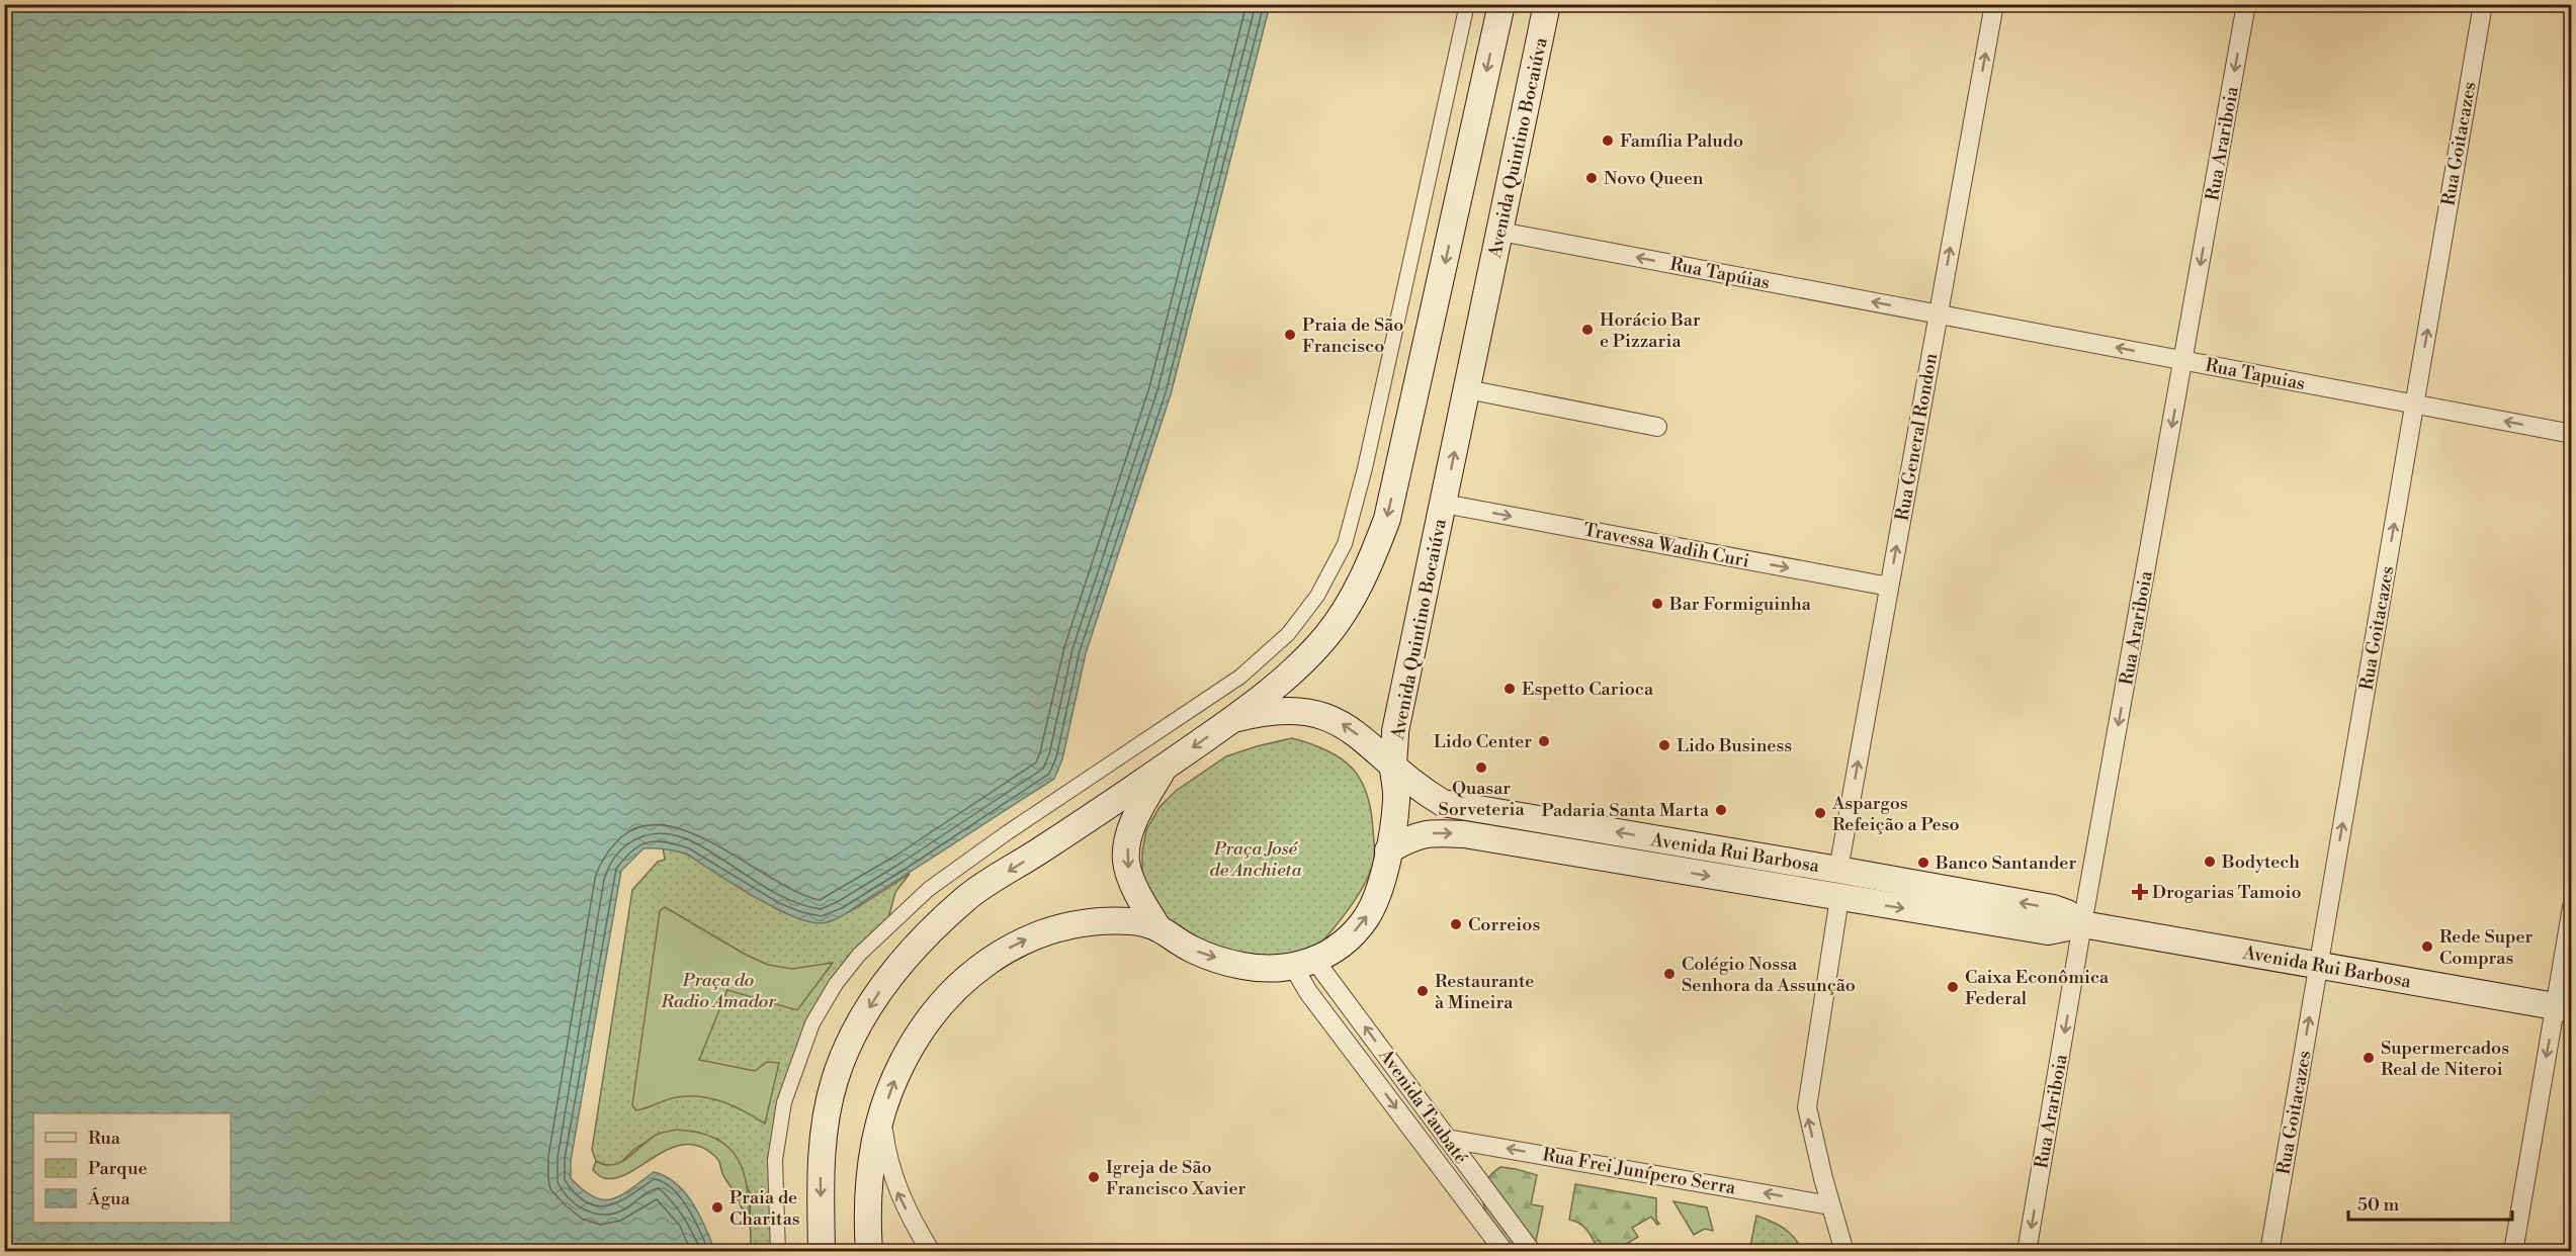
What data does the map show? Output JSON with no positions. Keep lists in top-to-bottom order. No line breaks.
{"streets":{"main road":["Avenida Quintino Bocaiúva","Avenida Rui Barbosa"],"street":["Rua Arariboia","Rua Goitacazes","Rua Tapúias","Rua Tapuias","Rua General Rondon","Travessa Wadih Curi","Avenida Taubaté","Rua Frei Junípero Serra"]},"crossings":[["Rua Arariboia","Rua Tapuias"],["Rua Arariboia","Avenida Rui Barbosa"],["Rua Goitacazes","Rua Tapuias"],["Rua Goitacazes","Avenida Rui Barbosa"],["Avenida Quintino Bocaiúva","Rua Tapúias"],["Avenida Quintino Bocaiúva","Travessa Wadih Curi"],["Avenida Quintino Bocaiúva","Avenida Rui Barbosa"],["Avenida Quintino Bocaiúva","Avenida Taubaté"],["Rua Tapúias","Rua Tapuias"],["Rua Tapúias","Rua General Rondon"],["Rua Tapuias","Rua General Rondon"],["Rua General Rondon","Travessa Wadih Curi"],["Rua General Rondon","Avenida Rui Barbosa"],["Avenida Taubaté","Rua Frei Junípero Serra"]],"one_way":["Rua Arariboia","Rua Goitacazes","Rua Tapuias","Rua General Rondon","Rua Frei Junípero Serra"],"parks":["Praça José de Anchieta","Praça do Radio Amador"],"places":{"other":["Família Paludo","Novo Queen","Horácio Bar e Pizzaria","Praia de São Francisco","Bar Formiguinha","Espetto Carioca","Lido Center","Lido Business","Quasar Sorveteria","Padaria Santa Marta","Aspargos Refeição a Peso","Bodytech","Banco Santander","Correios","Rede Super Compras","Colégio Nossa Senhora da Assunção","Caixa Econômica Federal","Restaurante à Mineira","Supermercados Real de Niteroi","Igreja de São Francisco Xavier","Praia de Charitas"],"health":["Drogarias Tamoio"]},"legend":["Rua","Parque","Água"],"scale_bar":"50 m"}
